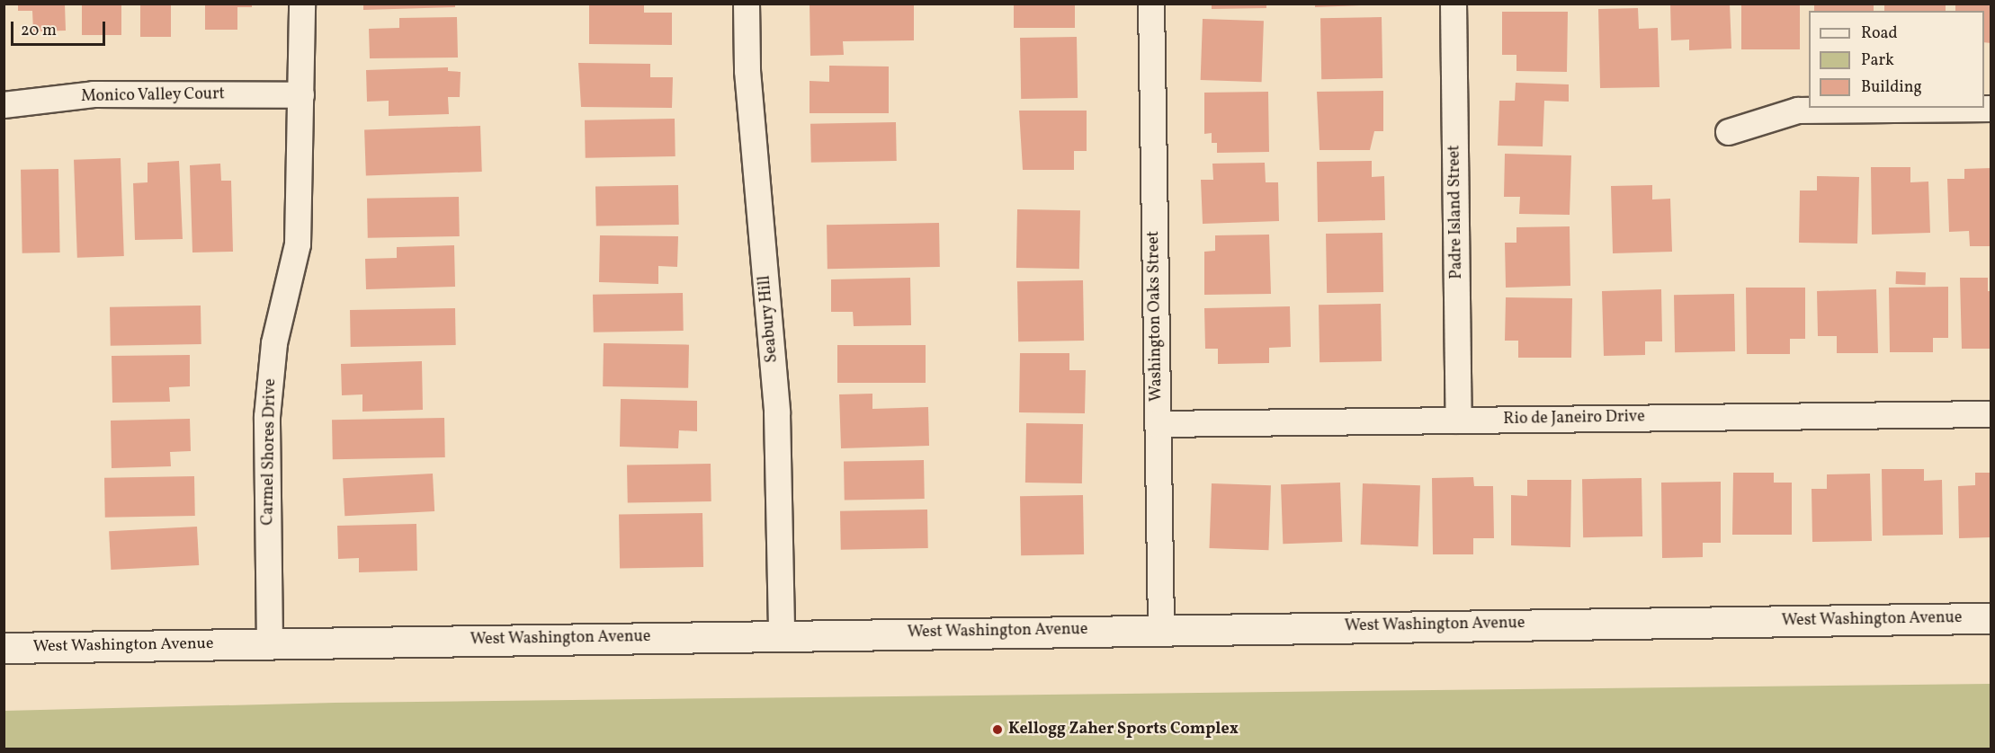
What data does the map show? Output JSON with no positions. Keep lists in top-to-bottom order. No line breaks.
{"streets":{"main road":["West Washington Avenue"],"street":["Monico Valley Court","Padre Island Street","Washington Oaks Street","Seabury Hill","Rio de Janeiro Drive","Carmel Shores Drive"]},"crossings":[["Monico Valley Court","Carmel Shores Drive"],["Padre Island Street","Rio de Janeiro Drive"],["Washington Oaks Street","Rio de Janeiro Drive"],["Washington Oaks Street","West Washington Avenue"],["Seabury Hill","West Washington Avenue"],["Carmel Shores Drive","West Washington Avenue"]],"places":["Kellogg Zaher Sports Complex"],"legend":["Road","Park","Building"],"scale_bar":"20 m"}
